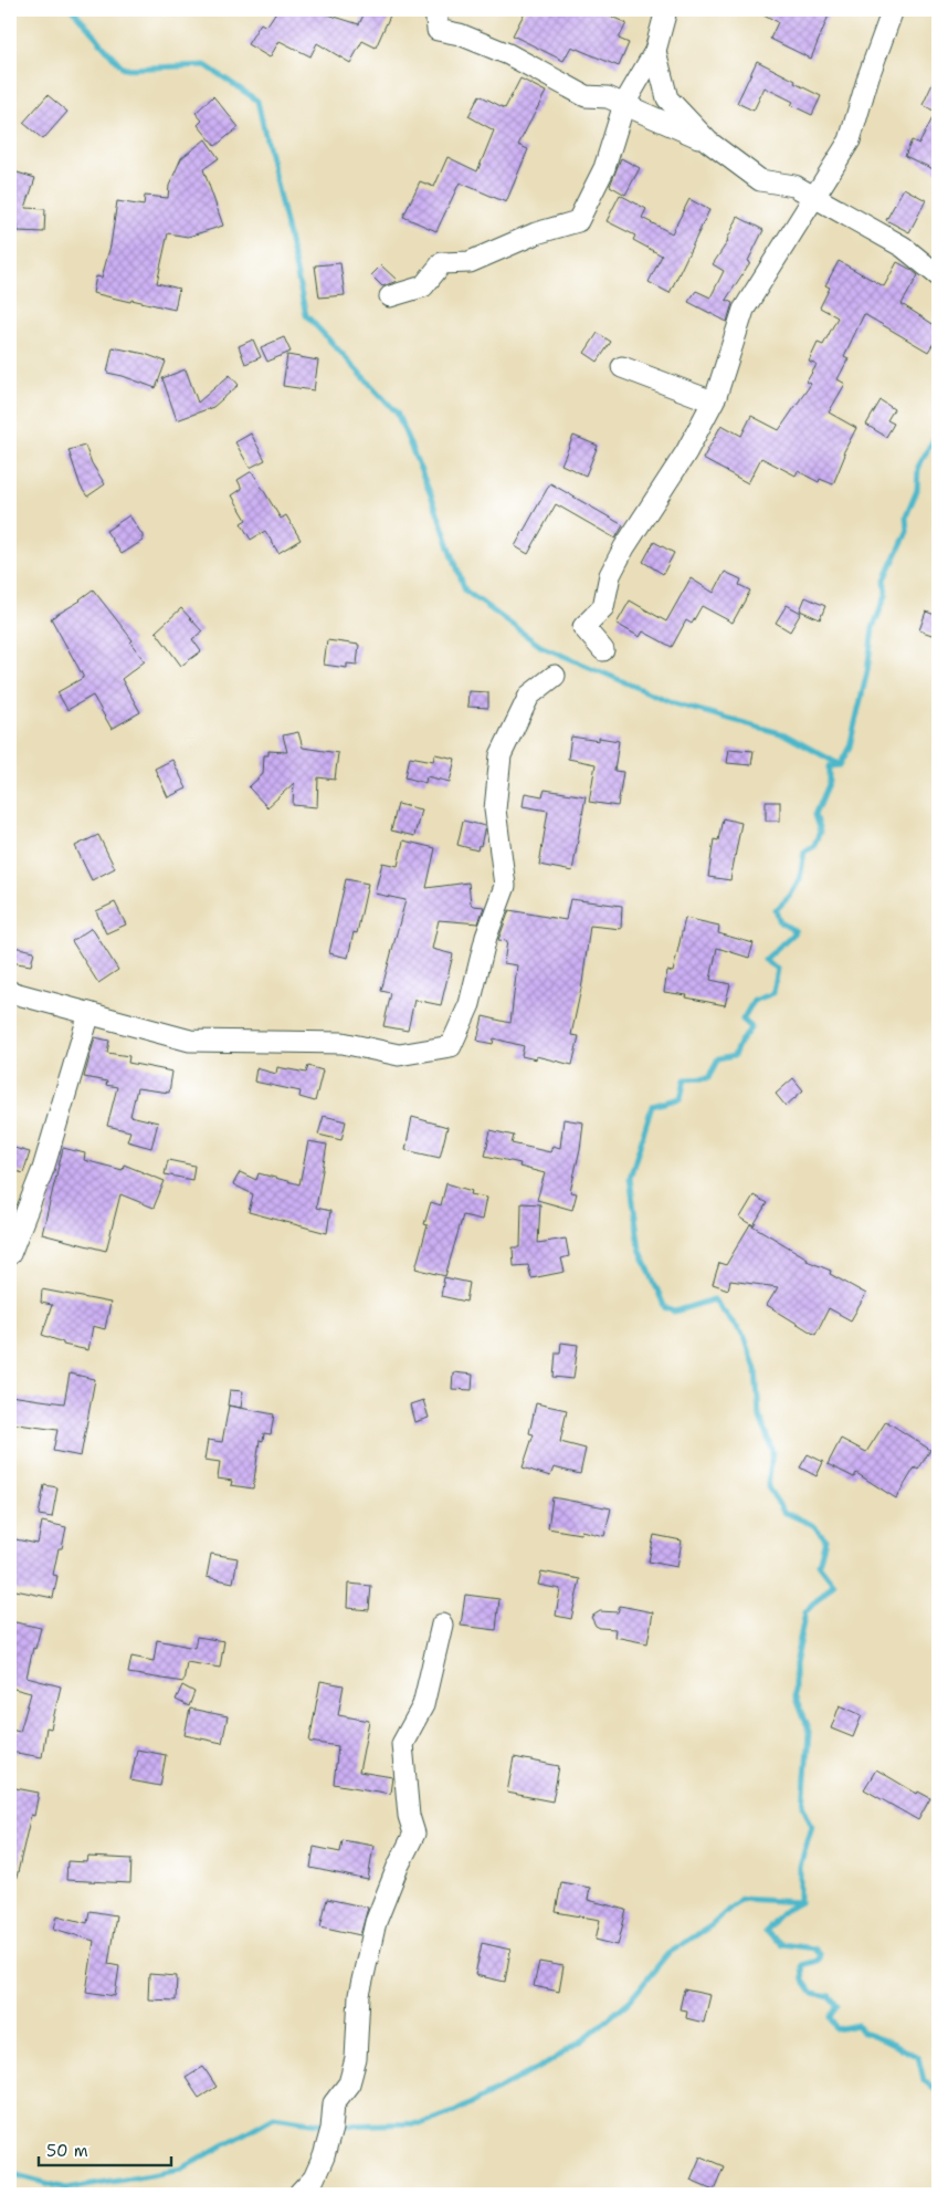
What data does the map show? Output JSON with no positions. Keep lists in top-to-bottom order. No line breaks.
{"scale_bar":"50 m"}
